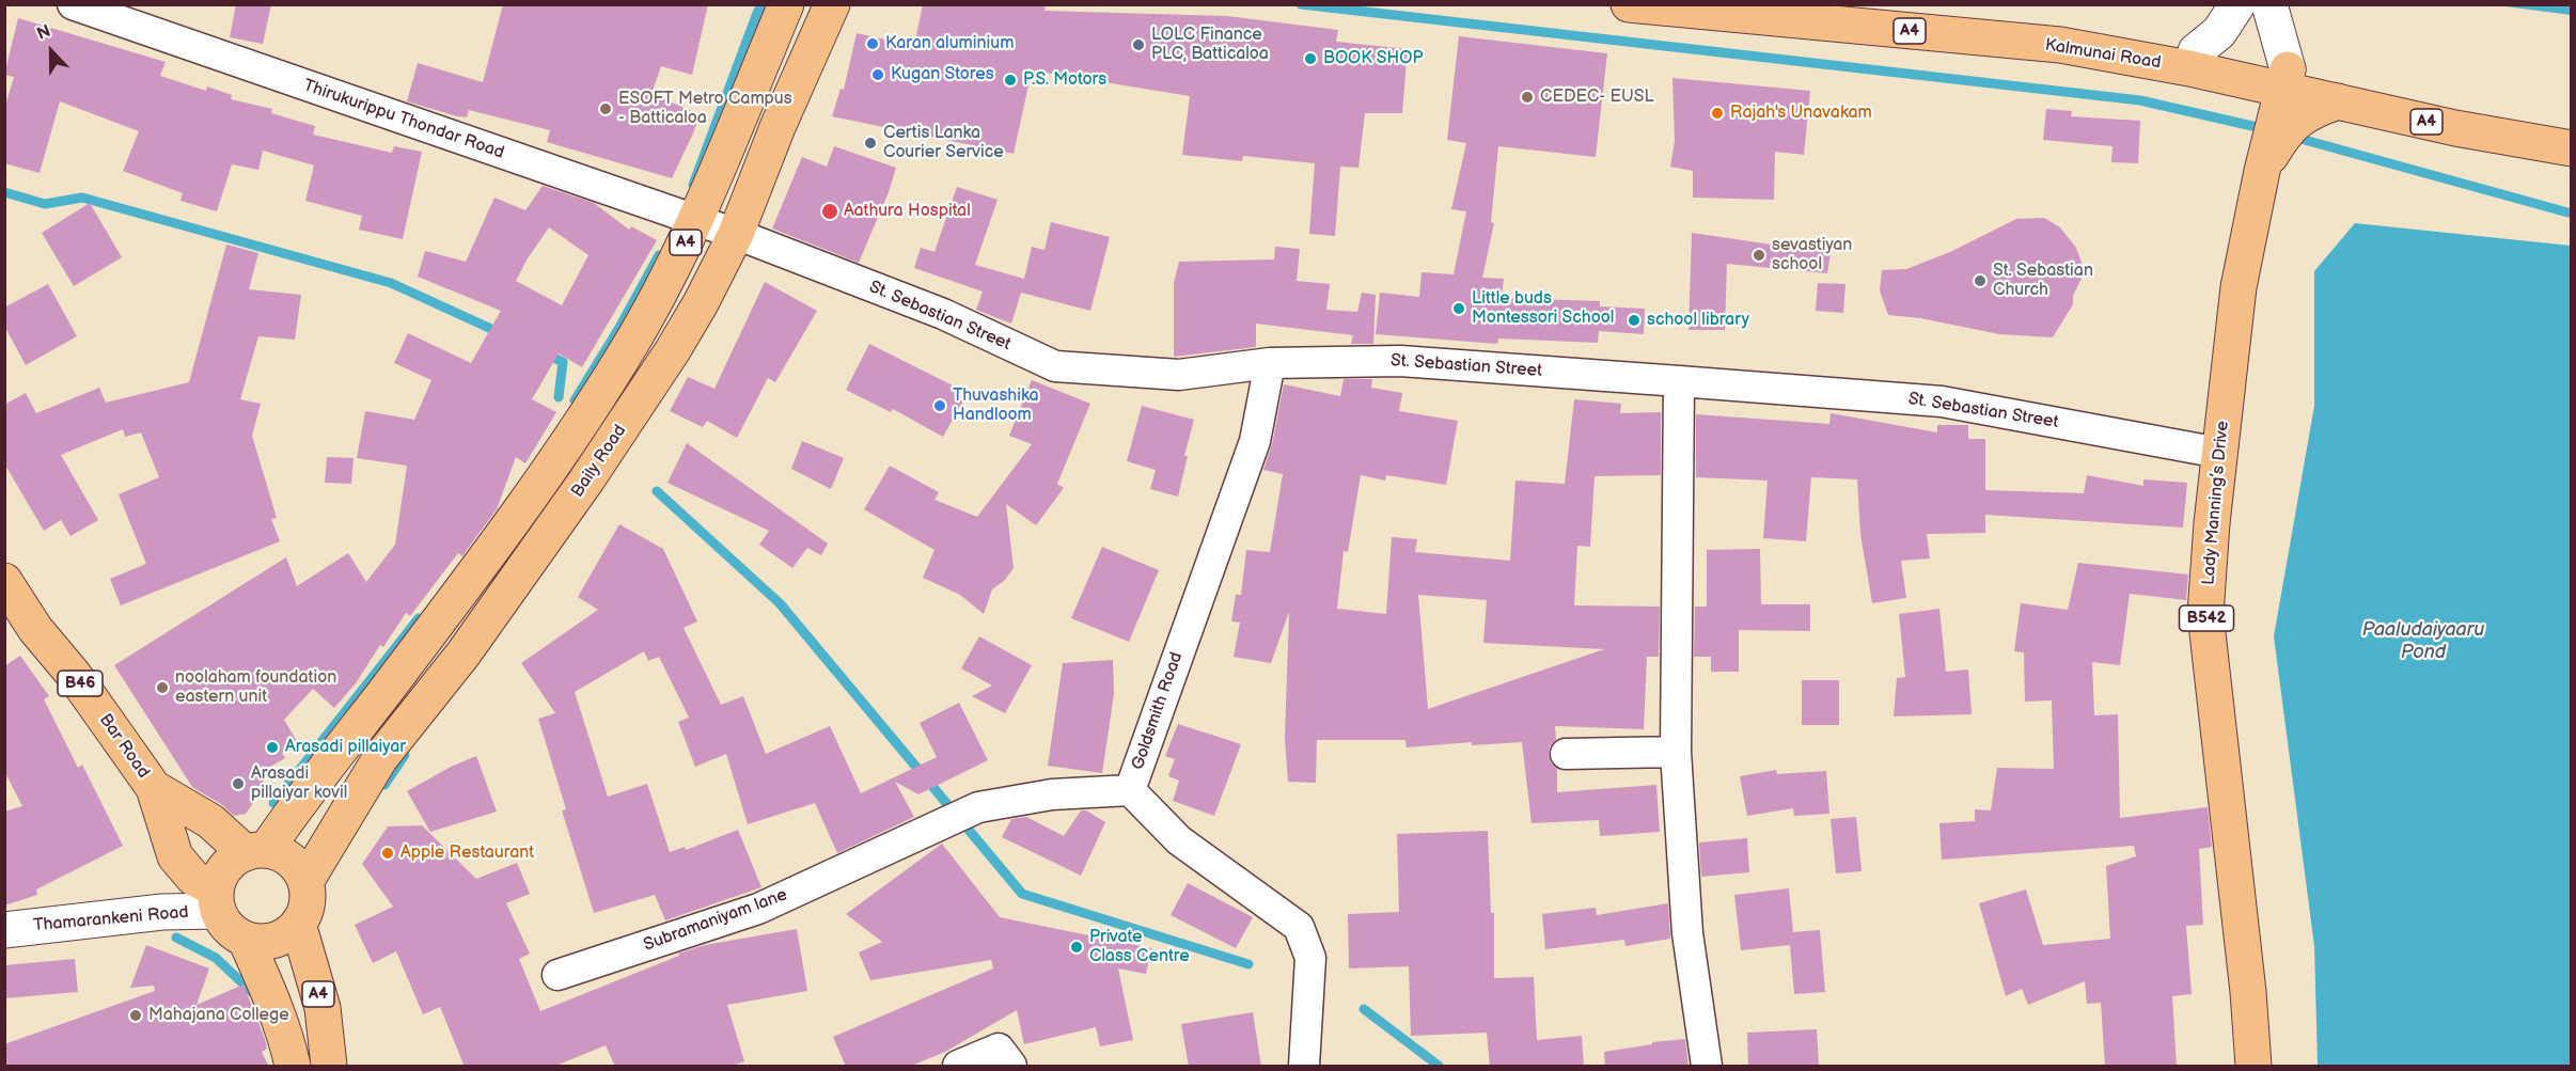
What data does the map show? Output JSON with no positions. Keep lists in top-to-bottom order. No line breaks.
{"streets":{"main road":["A4","Kalmunai Road","Baily Road","Lady Manning’s Drive","B542","B46","Bar Road"],"street":["Thirukurippu Thondar Road","St. Sebastian Street","Goldsmith Road","Thamarankeni Road","Subramaniyam lane"]},"crossings":[["A4","Baily Road"],["A4","Bar Road"],["A4","Thamarankeni Road"],["Kalmunai Road","Lady Manning’s Drive"],["Thirukurippu Thondar Road","St. Sebastian Street"],["Thirukurippu Thondar Road","Baily Road"],["St. Sebastian Street","Baily Road"],["St. Sebastian Street","Lady Manning’s Drive"],["St. Sebastian Street","Goldsmith Road"],["Baily Road","Bar Road"],["Baily Road","Thamarankeni Road"],["Goldsmith Road","Subramaniyam lane"],["Bar Road","Thamarankeni Road"]],"water":["Paaludaiyaaru Pond"],"places":["Karan aluminium","LOLC Finance PLC, Batticaloa","BOOK SHOP","Kugan Stores","P.S. Motors","CEDEC- EUSL","ESOFT Metro Campus - Batticaloa","Rajah's Unavakam","Certis Lanka Courier Service","Aathura Hospital","sevastiyan school","St. Sebastian Church","Little buds Montessori School","school library","Thuvashika Handloom","noolaham foundation eastern unit","Arasadi pillaiyar","Arasadi pillaiyar kovil","Apple Restaurant","Private Class Centre","Mahajana College"],"north":"top"}
